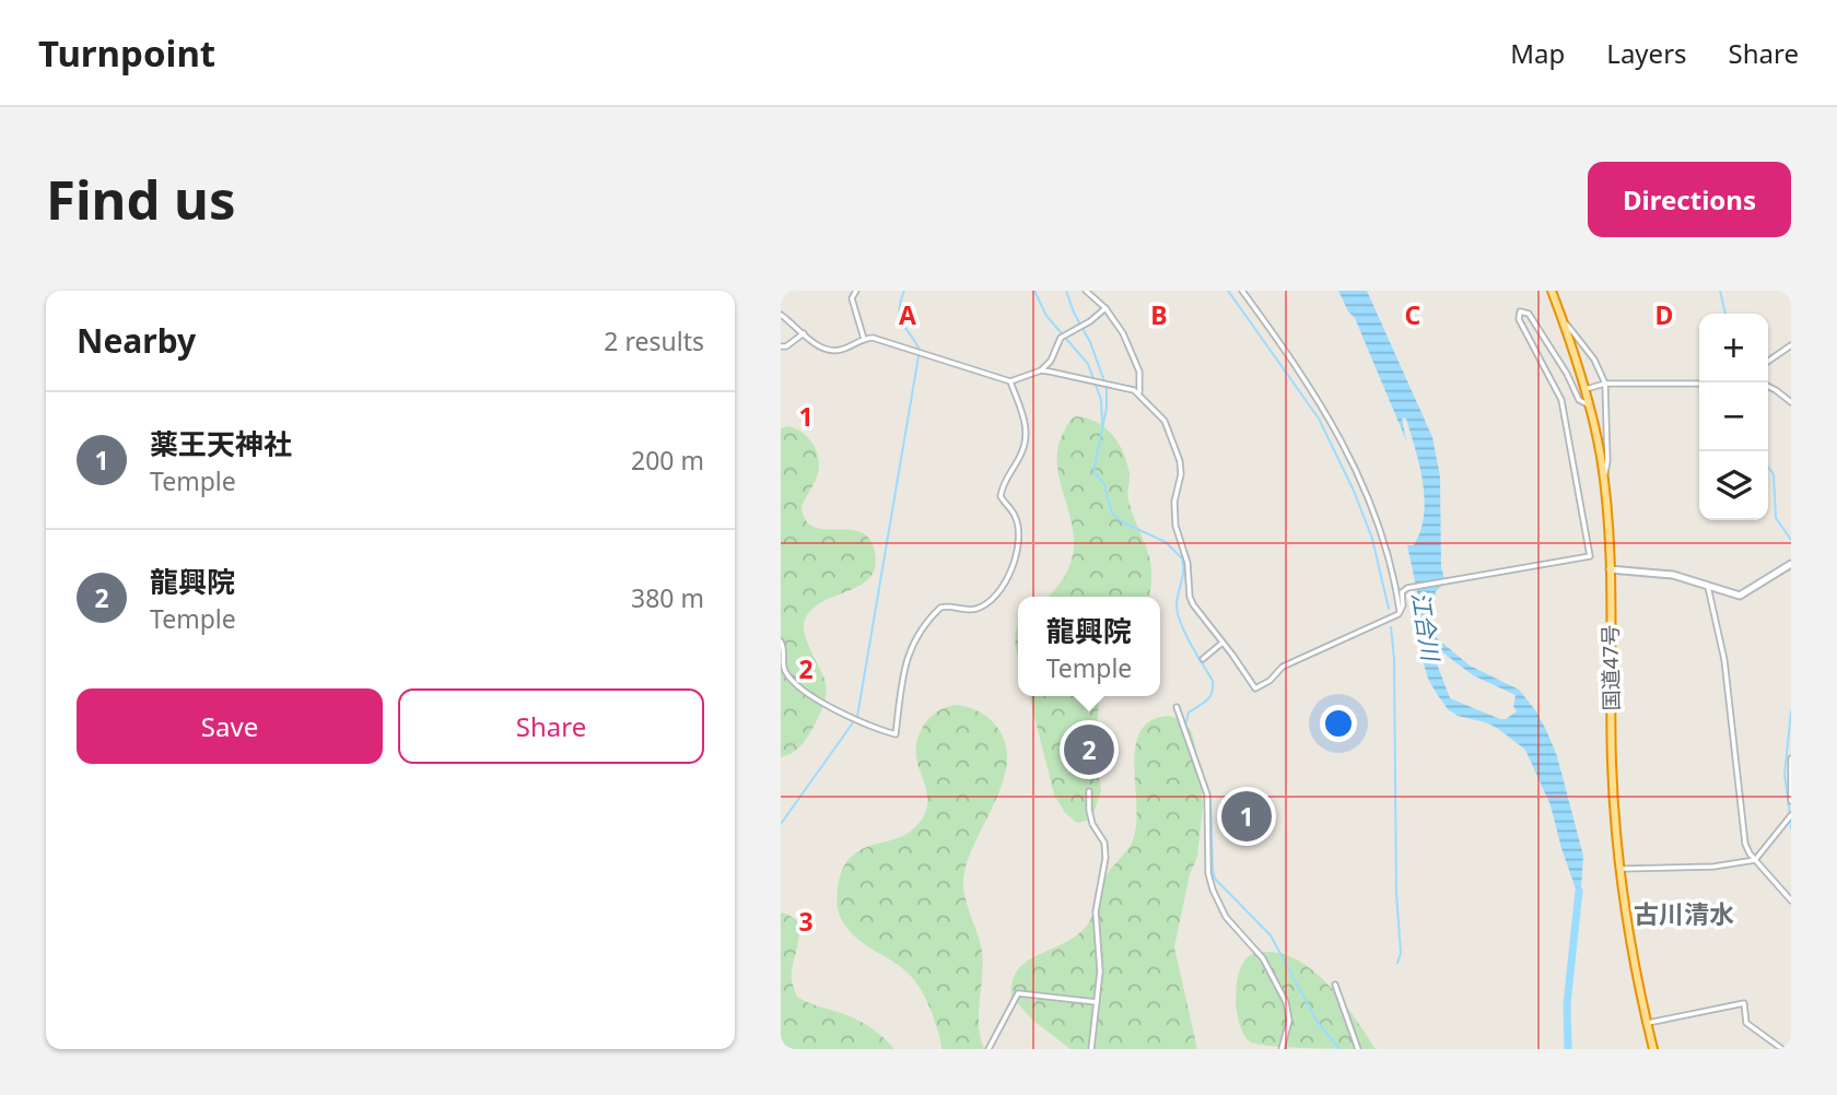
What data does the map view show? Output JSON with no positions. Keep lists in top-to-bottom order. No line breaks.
{"streets":{"highway":["国道47号"]},"districts":["古川清水"],"water":["江合川"],"page":{"header":"Turnpoint","nav":["Map","Layers","Share"],"buttons":["Directions",["Save","Share"]],"title":"Find us","heading":["Nearby","2 results"],"map_buttons":["+","−"],"list":[{"mark":"1","name":"薬王天神社","note":"Temple","value":"200 m"},{"mark":"2","name":"龍興院","note":"Temple","value":"380 m"}],"popup":["龍興院","Temple"],"pins":["2","1"]},"grid":{"columns":["A","B","C","D"],"rows":["1","2","3"]}}
